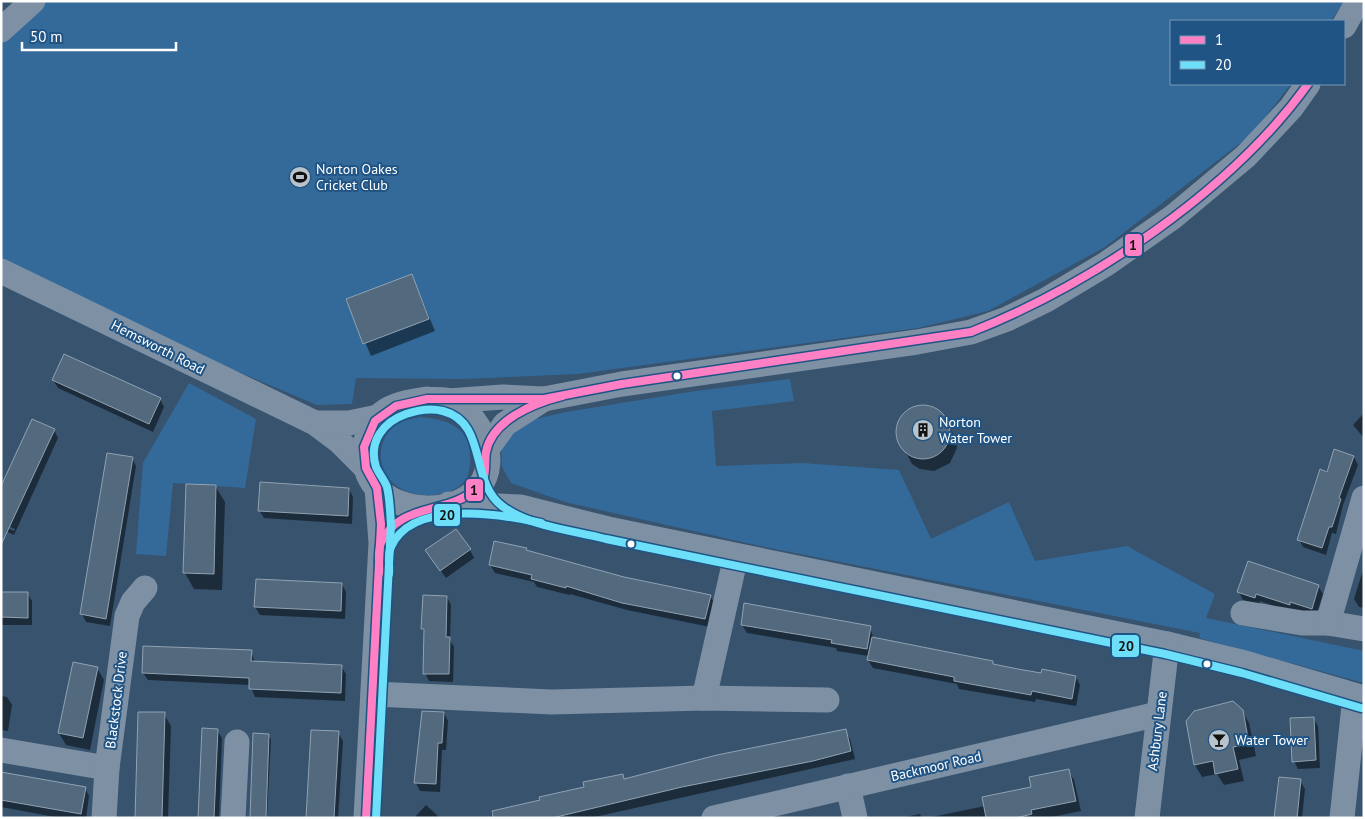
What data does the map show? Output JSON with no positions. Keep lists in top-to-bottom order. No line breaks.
{"streets":{"street":["Hemsworth Road","Blackstock Drive","Ashbury Lane","Backmoor Road"]},"crossings":[["Ashbury Lane","Backmoor Road"]],"places":{"sports":["Norton Oakes Cricket Club"],"building":["Norton Water Tower"],"bar":["Water Tower"]},"lines":["transit line 1","transit line 20"],"legend":["1","20"],"scale_bar":"50 m"}
